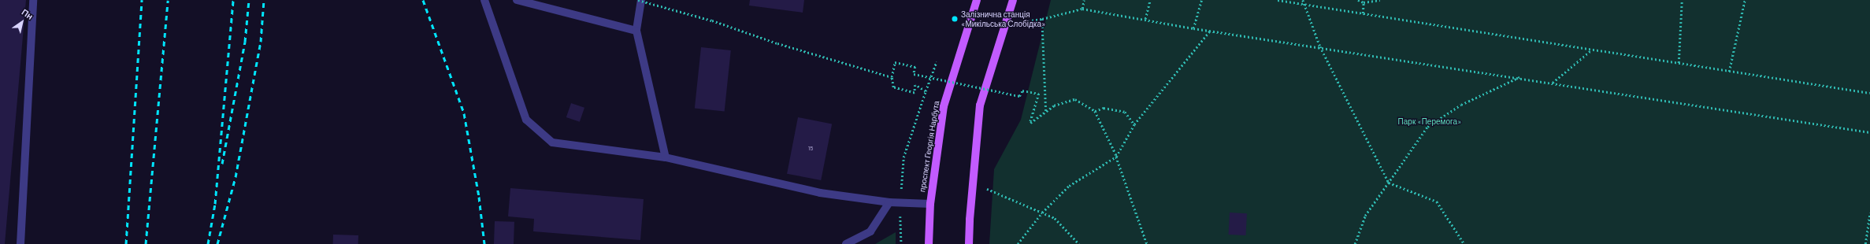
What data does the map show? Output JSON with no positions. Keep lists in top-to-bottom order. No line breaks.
{"streets":{"main road":["проспект Георгія Нарбута"]},"parks":["Парк «Перемога»"],"places":["Залізнична станція «Микільська Слобідка»"],"house_numbers":["15"],"north":"top right"}
